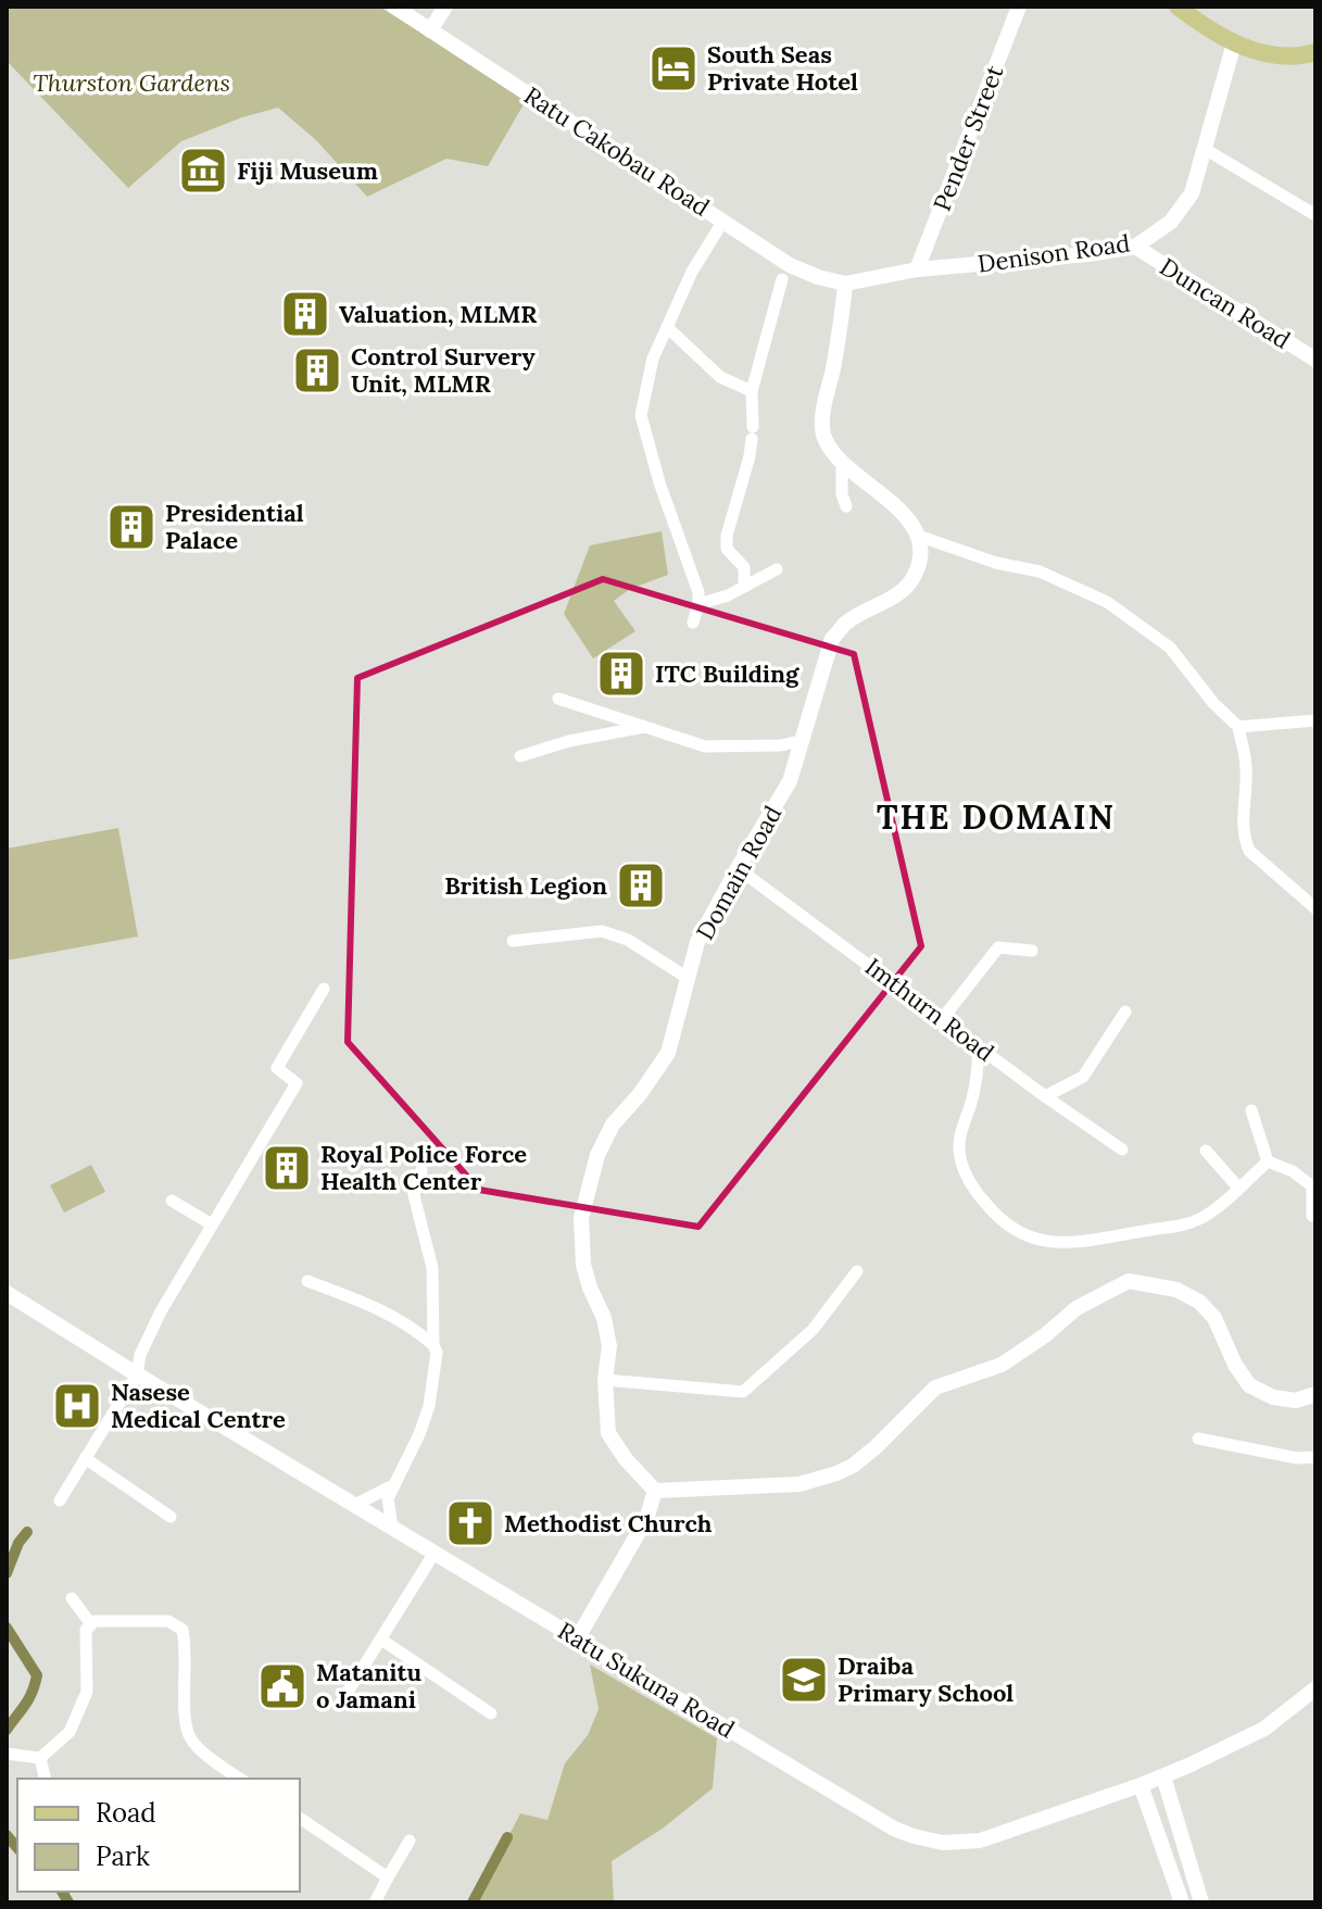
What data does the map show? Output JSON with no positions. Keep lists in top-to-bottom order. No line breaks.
{"streets":{"main road":["Pender Street","Ratu Cakobau Road","Denison Road","Duncan Road","Domain Road","Ratu Sukuna Road"],"street":["Imthurn Road"]},"crossings":[["Pender Street","Denison Road"],["Ratu Cakobau Road","Denison Road"],["Denison Road","Duncan Road"],["Domain Road","Imthurn Road"]],"districts":["THE DOMAIN"],"parks":["Thurston Gardens"],"places":{"hotel":["South Seas Private Hotel"],"museum":["Fiji Museum"],"building":["Valuation, MLMR","Control Survery Unit, MLMR","Presidential Palace","ITC Building","British Legion","Royal Police Force Health Center"],"hospital":["Nasese Medical Centre"],"church":["Methodist Church"],"school or university":["Draiba Primary School"],"public building":["Matanitu o Jamani"]},"legend":["Road","Park"]}
